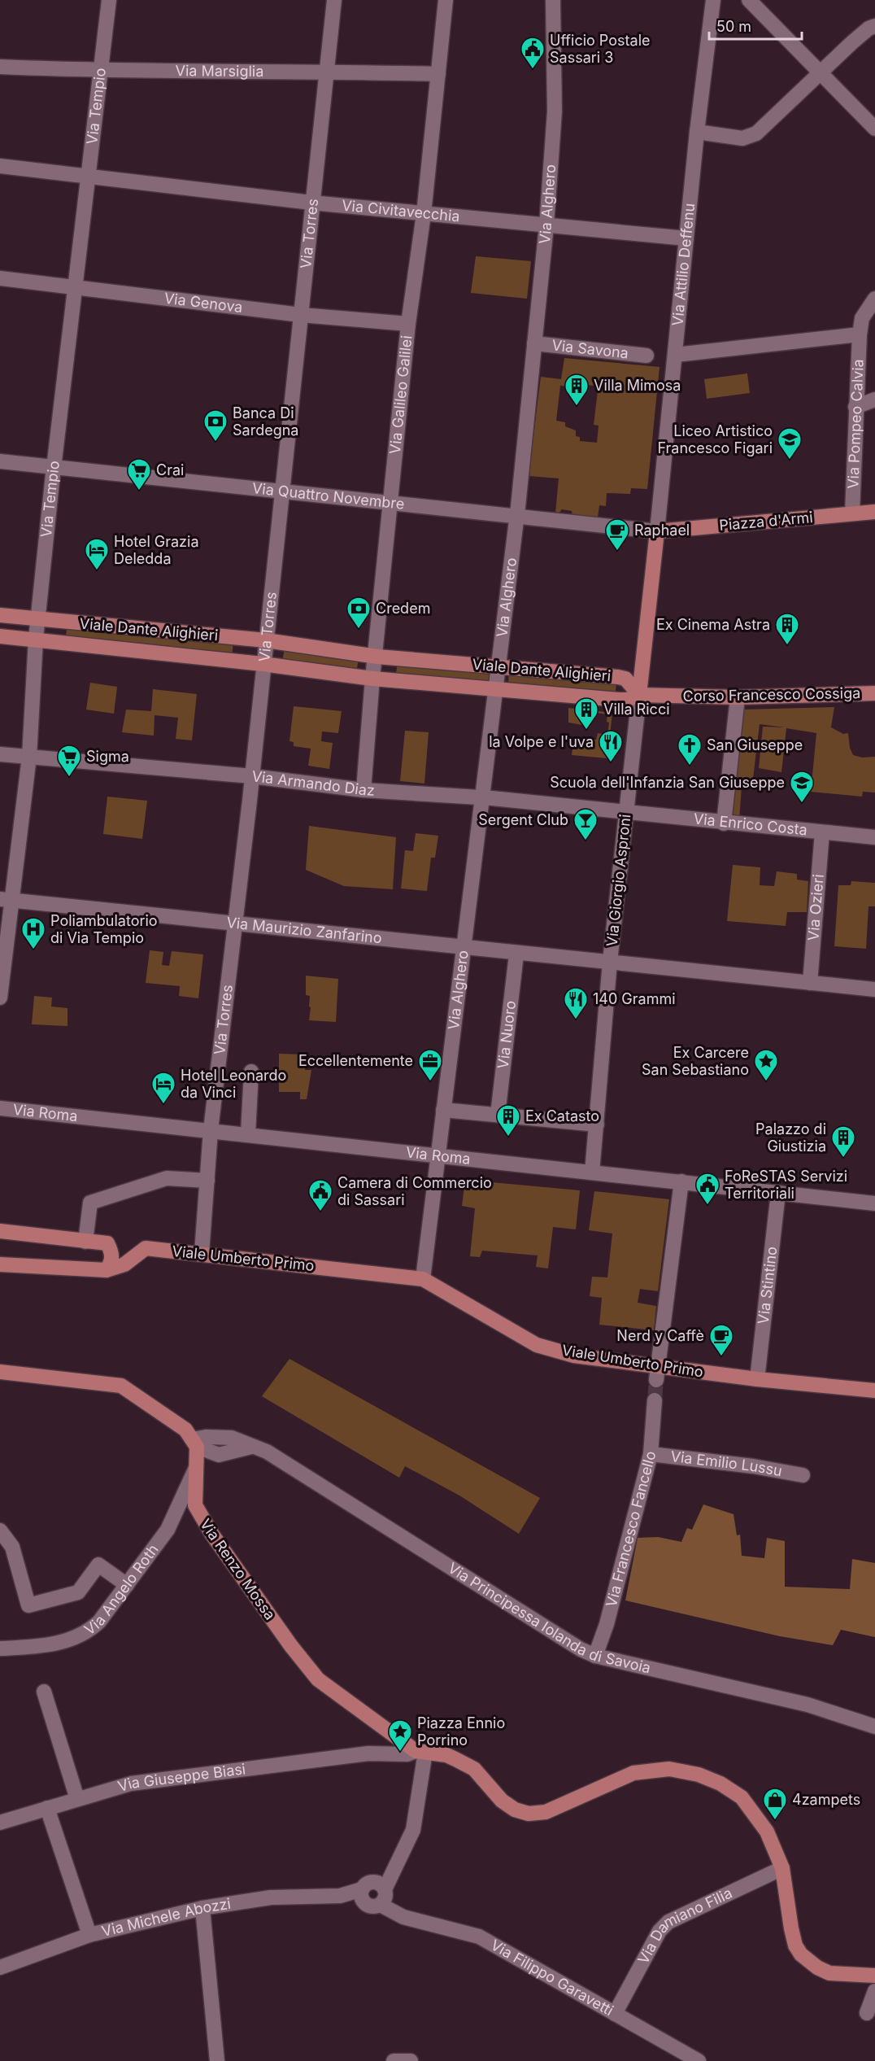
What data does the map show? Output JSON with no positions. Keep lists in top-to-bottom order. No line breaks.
{"streets":{"main road":["Piazza d'Armi","Viale Dante Alighieri","Corso Francesco Cossiga","Via Giorgio Asproni","Viale Umberto Primo","Via Renzo Mossa"],"street":["Via Marsiglia","Via Tempio","Via Alghero","Via Civitavecchia","Via Torres","Via Attilio Deffenu","Via Genova","Via Savona","Via Galileo Galilei","Via Pompeo Calvia","Via Quattro Novembre","Via Armando Diaz","Via Enrico Costa","Via Ozieri","Via Maurizio Zanfarino","Via Nuoro","Via Roma","Via Stintino","Via Emilio Lussu","Via Francesco Fancello","Via Angelo Roth","Via Principessa Iolanda di Savoia","Via Giuseppe Biasi","Via Michele Abozzi","Via Damiano Filia","Via Filippo Garavetti"]},"crossings":[["Via Marsiglia","Via Tempio"],["Via Marsiglia","Via Torres"],["Via Marsiglia","Via Galileo Galilei"],["Via Tempio","Via Civitavecchia"],["Via Tempio","Via Genova"],["Via Tempio","Via Quattro Novembre"],["Via Tempio","Viale Dante Alighieri"],["Via Tempio","Via Armando Diaz"],["Via Tempio","Via Maurizio Zanfarino"],["Via Alghero","Via Civitavecchia"],["Via Alghero","Via Savona"],["Via Alghero","Via Quattro Novembre"],["Via Alghero","Viale Dante Alighieri"],["Via Alghero","Via Armando Diaz"],["Via Alghero","Via Maurizio Zanfarino"],["Via Alghero","Via Roma"],["Via Alghero","Viale Umberto Primo"],["Via Civitavecchia","Via Torres"],["Via Civitavecchia","Via Attilio Deffenu"],["Via Civitavecchia","Via Galileo Galilei"],["Via Torres","Via Genova"],["Via Torres","Via Quattro Novembre"],["Via Torres","Viale Dante Alighieri"],["Via Torres","Via Armando Diaz"],["Via Torres","Via Maurizio Zanfarino"],["Via Torres","Via Roma"],["Via Torres","Viale Umberto Primo"],["Via Attilio Deffenu","Via Quattro Novembre"],["Via Attilio Deffenu","Piazza d'Armi"],["Via Attilio Deffenu","Via Giorgio Asproni"],["Via Genova","Via Galileo Galilei"],["Via Galileo Galilei","Via Quattro Novembre"],["Via Galileo Galilei","Viale Dante Alighieri"],["Via Galileo Galilei","Via Armando Diaz"],["Via Pompeo Calvia","Piazza d'Armi"],["Via Quattro Novembre","Piazza d'Armi"],["Via Quattro Novembre","Via Giorgio Asproni"],["Piazza d'Armi","Via Giorgio Asproni"],["Viale Dante Alighieri","Corso Francesco Cossiga"],["Viale Dante Alighieri","Via Giorgio Asproni"],["Corso Francesco Cossiga","Via Giorgio Asproni"],["Via Armando Diaz","Via Enrico Costa"],["Via Armando Diaz","Via Giorgio Asproni"],["Via Enrico Costa","Via Giorgio Asproni"],["Via Enrico Costa","Via Ozieri"],["Via Giorgio Asproni","Via Maurizio Zanfarino"],["Via Giorgio Asproni","Via Roma"],["Via Ozieri","Via Maurizio Zanfarino"],["Via Maurizio Zanfarino","Via Nuoro"],["Via Roma","Via Stintino"],["Viale Umberto Primo","Via Stintino"],["Via Emilio Lussu","Via Francesco Fancello"],["Via Francesco Fancello","Via Principessa Iolanda di Savoia"],["Via Renzo Mossa","Via Angelo Roth"],["Via Renzo Mossa","Via Principessa Iolanda di Savoia"],["Via Renzo Mossa","Via Giuseppe Biasi"],["Via Michele Abozzi","Via Filippo Garavetti"],["Via Damiano Filia","Via Filippo Garavetti"]],"places":{"public building":["Ufficio Postale Sassari 3","FoReSTAS Servizi Territoriali","Camera di Commercio di Sassari"],"building":["Villa Mimosa","Ex Cinema Astra","Villa Ricci","Ex Catasto","Palazzo di Giustizia"],"bank":["Banca Di Sardegna","Credem"],"school or university":["Liceo Artistico Francesco Figari","Scuola dell'Infanzia San Giuseppe"],"supermarket":["Crai","Sigma"],"cafe":["Raphael","Nerd y Caffè"],"hotel":["Hotel Grazia Deledda","Hotel Leonardo da Vinci"],"restaurant":["la Volpe e l'uva","140 Grammi"],"church":["San Giuseppe"],"bar":["Sergent Club"],"hospital":["Poliambulatorio di Via Tempio"],"office":["Eccellentemente"],"place":["Ex Carcere San Sebastiano","Piazza Ennio Porrino"],"shop":["4zampets"]},"scale_bar":"50 m"}
